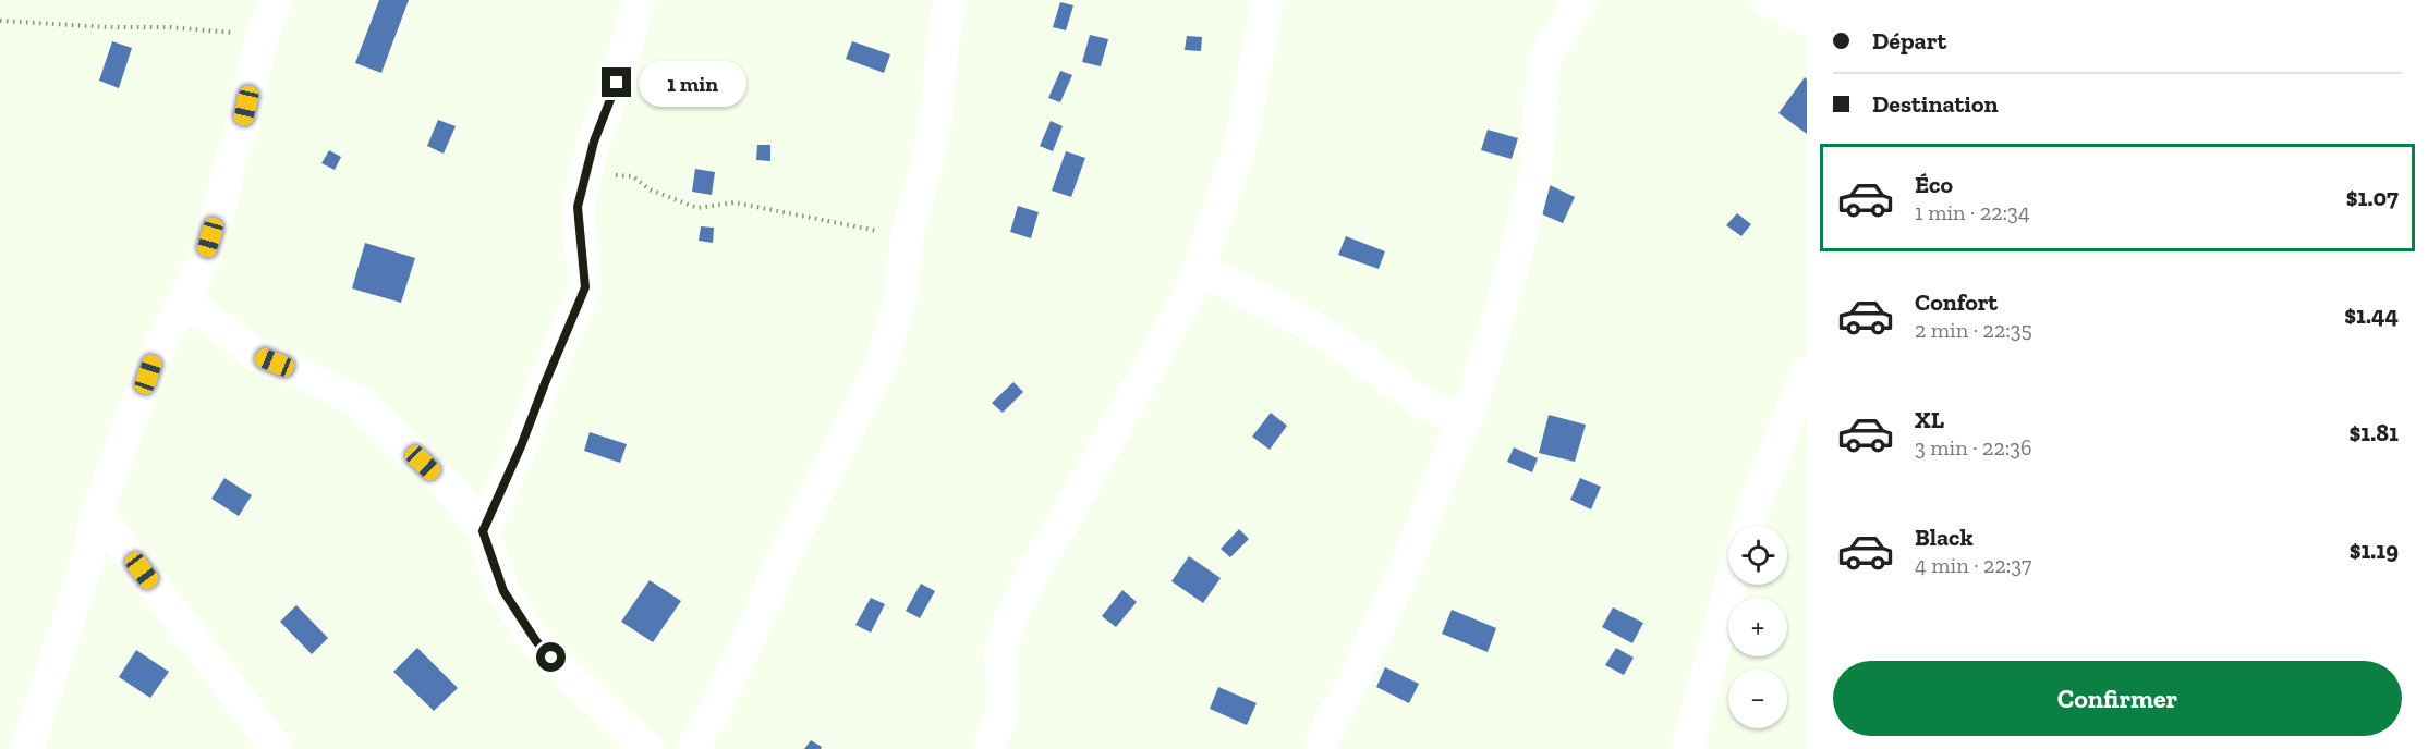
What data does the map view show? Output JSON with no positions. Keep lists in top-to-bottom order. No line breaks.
{"page":{"banner":["Départ","Destination"],"bubble":"1 min","list":[{"name":"Éco","note":"1 min · 22:34","value":"$1.07"},{"name":"Confort","note":"2 min · 22:35","value":"$1.44"},{"name":"XL","note":"3 min · 22:36","value":"$1.81"},{"name":"Black","note":"4 min · 22:37","value":"$1.19"}],"map_buttons":["+","−"],"buttons":"Confirmer"}}
